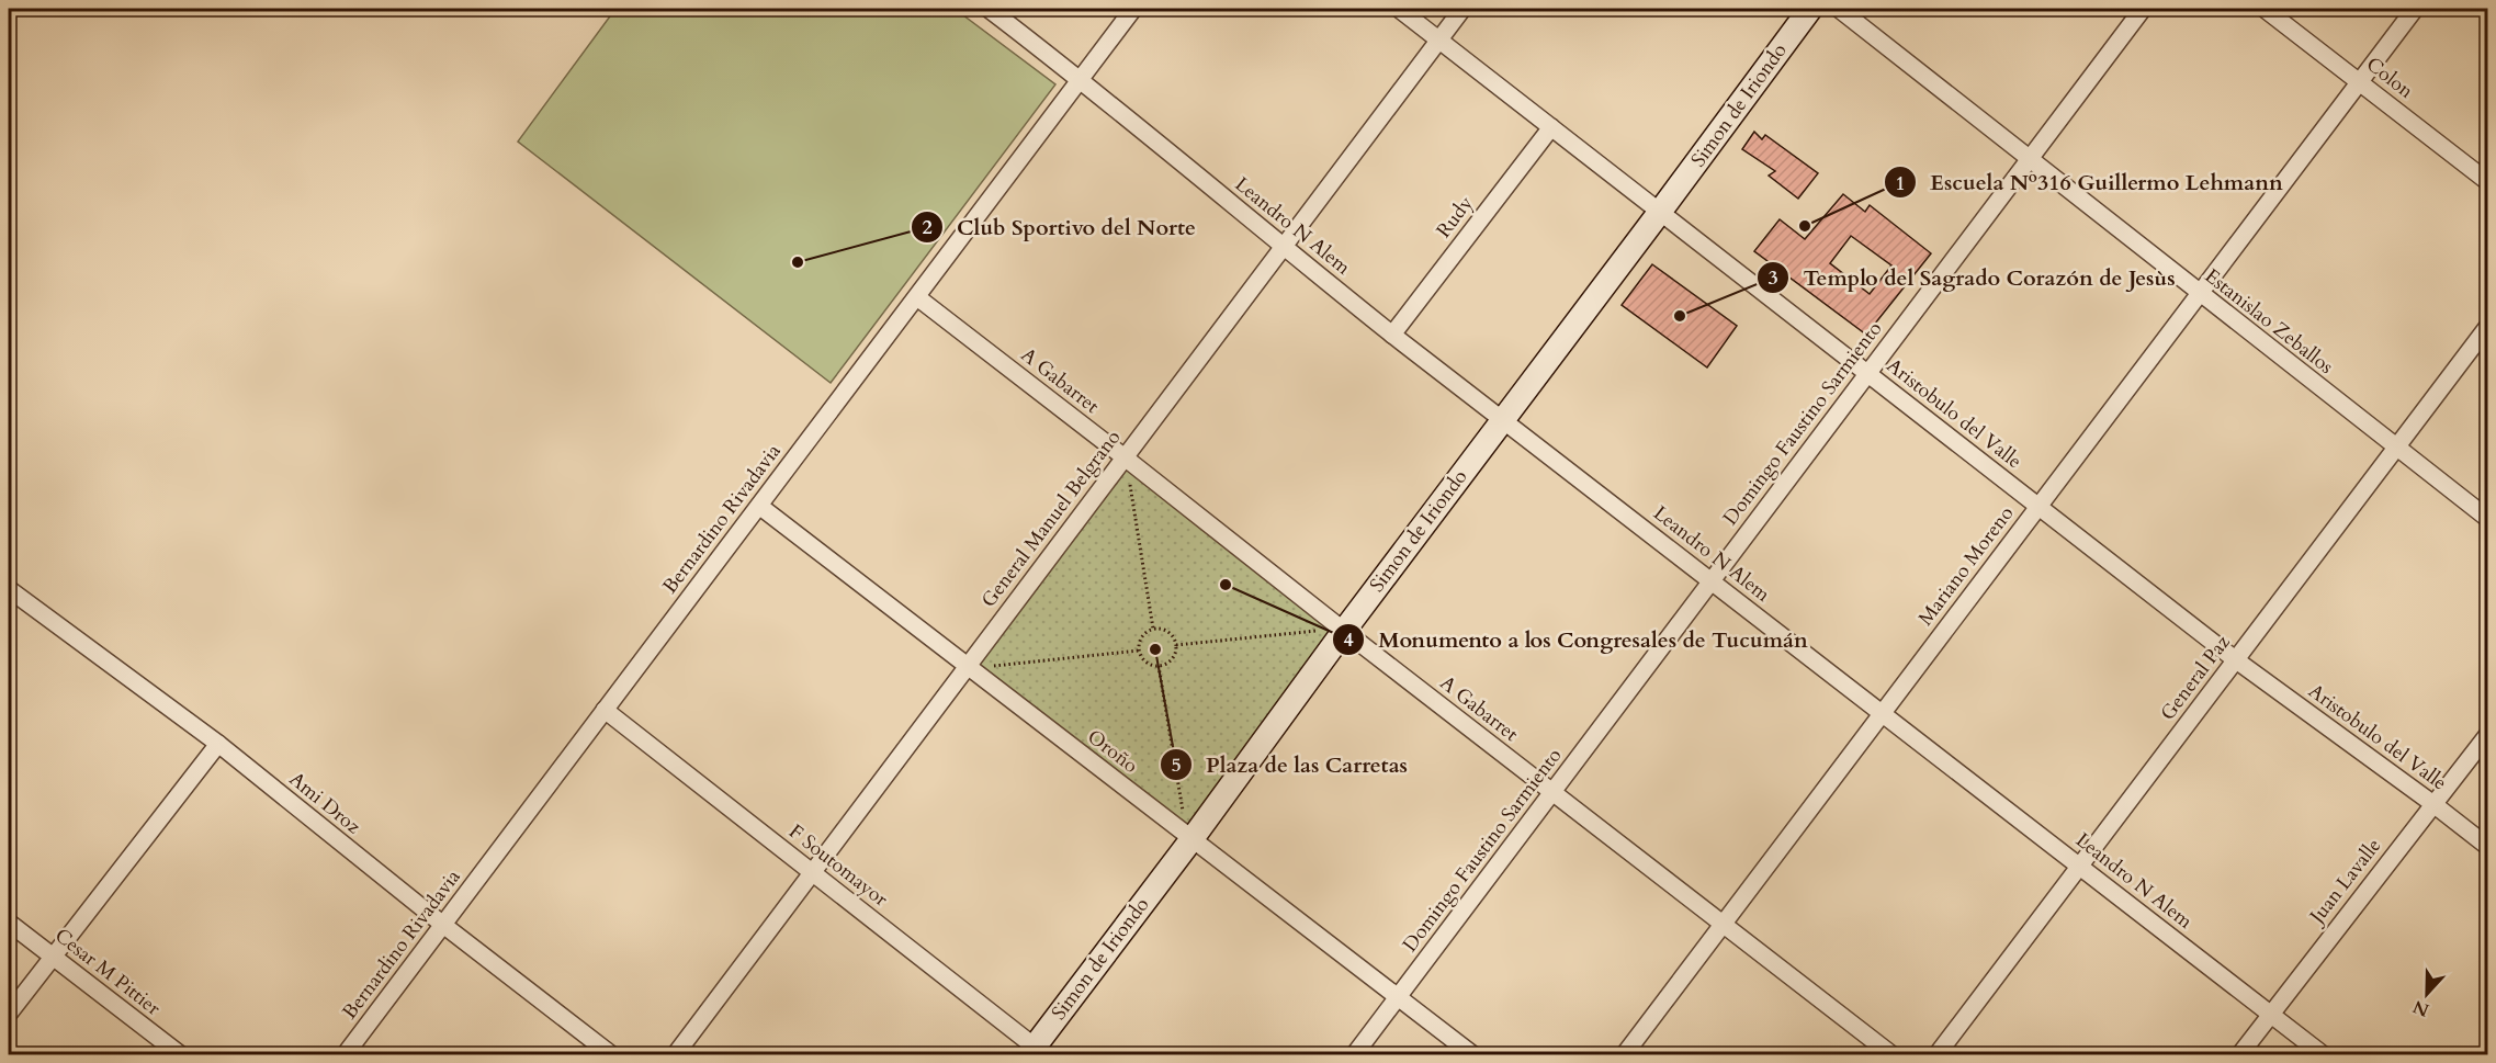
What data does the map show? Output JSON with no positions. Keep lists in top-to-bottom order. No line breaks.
{"streets":{"main road":["Simon de Iriondo"],"street":["Colon","Rudy","Leandro N Alem","Estanislao Zeballos","A Gabarret","Aristobulo del Valle","Domingo Faustino Sarmiento","Bernardino Rivadavia","General Manuel Belgrano","Mariano Moreno","General Paz","Oroño","Ami Droz","F Soutomayor","Juan Lavalle","Cesar M Pittier"]},"crossings":[["Colon","Mariano Moreno"],["Simon de Iriondo","Leandro N Alem"],["Simon de Iriondo","A Gabarret"],["Simon de Iriondo","Aristobulo del Valle"],["Simon de Iriondo","Oroño"],["Simon de Iriondo","F Soutomayor"],["Rudy","Leandro N Alem"],["Rudy","Aristobulo del Valle"],["Leandro N Alem","Domingo Faustino Sarmiento"],["Leandro N Alem","Bernardino Rivadavia"],["Leandro N Alem","General Manuel Belgrano"],["Leandro N Alem","Mariano Moreno"],["Leandro N Alem","General Paz"],["Leandro N Alem","Juan Lavalle"],["Estanislao Zeballos","Domingo Faustino Sarmiento"],["Estanislao Zeballos","Mariano Moreno"],["Estanislao Zeballos","General Paz"],["A Gabarret","Domingo Faustino Sarmiento"],["A Gabarret","Bernardino Rivadavia"],["A Gabarret","General Manuel Belgrano"],["A Gabarret","Mariano Moreno"],["Aristobulo del Valle","Domingo Faustino Sarmiento"],["Aristobulo del Valle","General Manuel Belgrano"],["Aristobulo del Valle","Mariano Moreno"],["Aristobulo del Valle","General Paz"],["Aristobulo del Valle","Juan Lavalle"],["Domingo Faustino Sarmiento","Oroño"],["Bernardino Rivadavia","Oroño"],["Bernardino Rivadavia","Ami Droz"],["Bernardino Rivadavia","F Soutomayor"],["General Manuel Belgrano","Oroño"],["General Manuel Belgrano","F Soutomayor"]],"places":["Escuela Nº316 Guillermo Lehmann","Club Sportivo del Norte","Templo del Sagrado Corazón de Jesùs","Monumento a los Congresales de Tucumán","Plaza de las Carretas"],"north":"bottom"}
